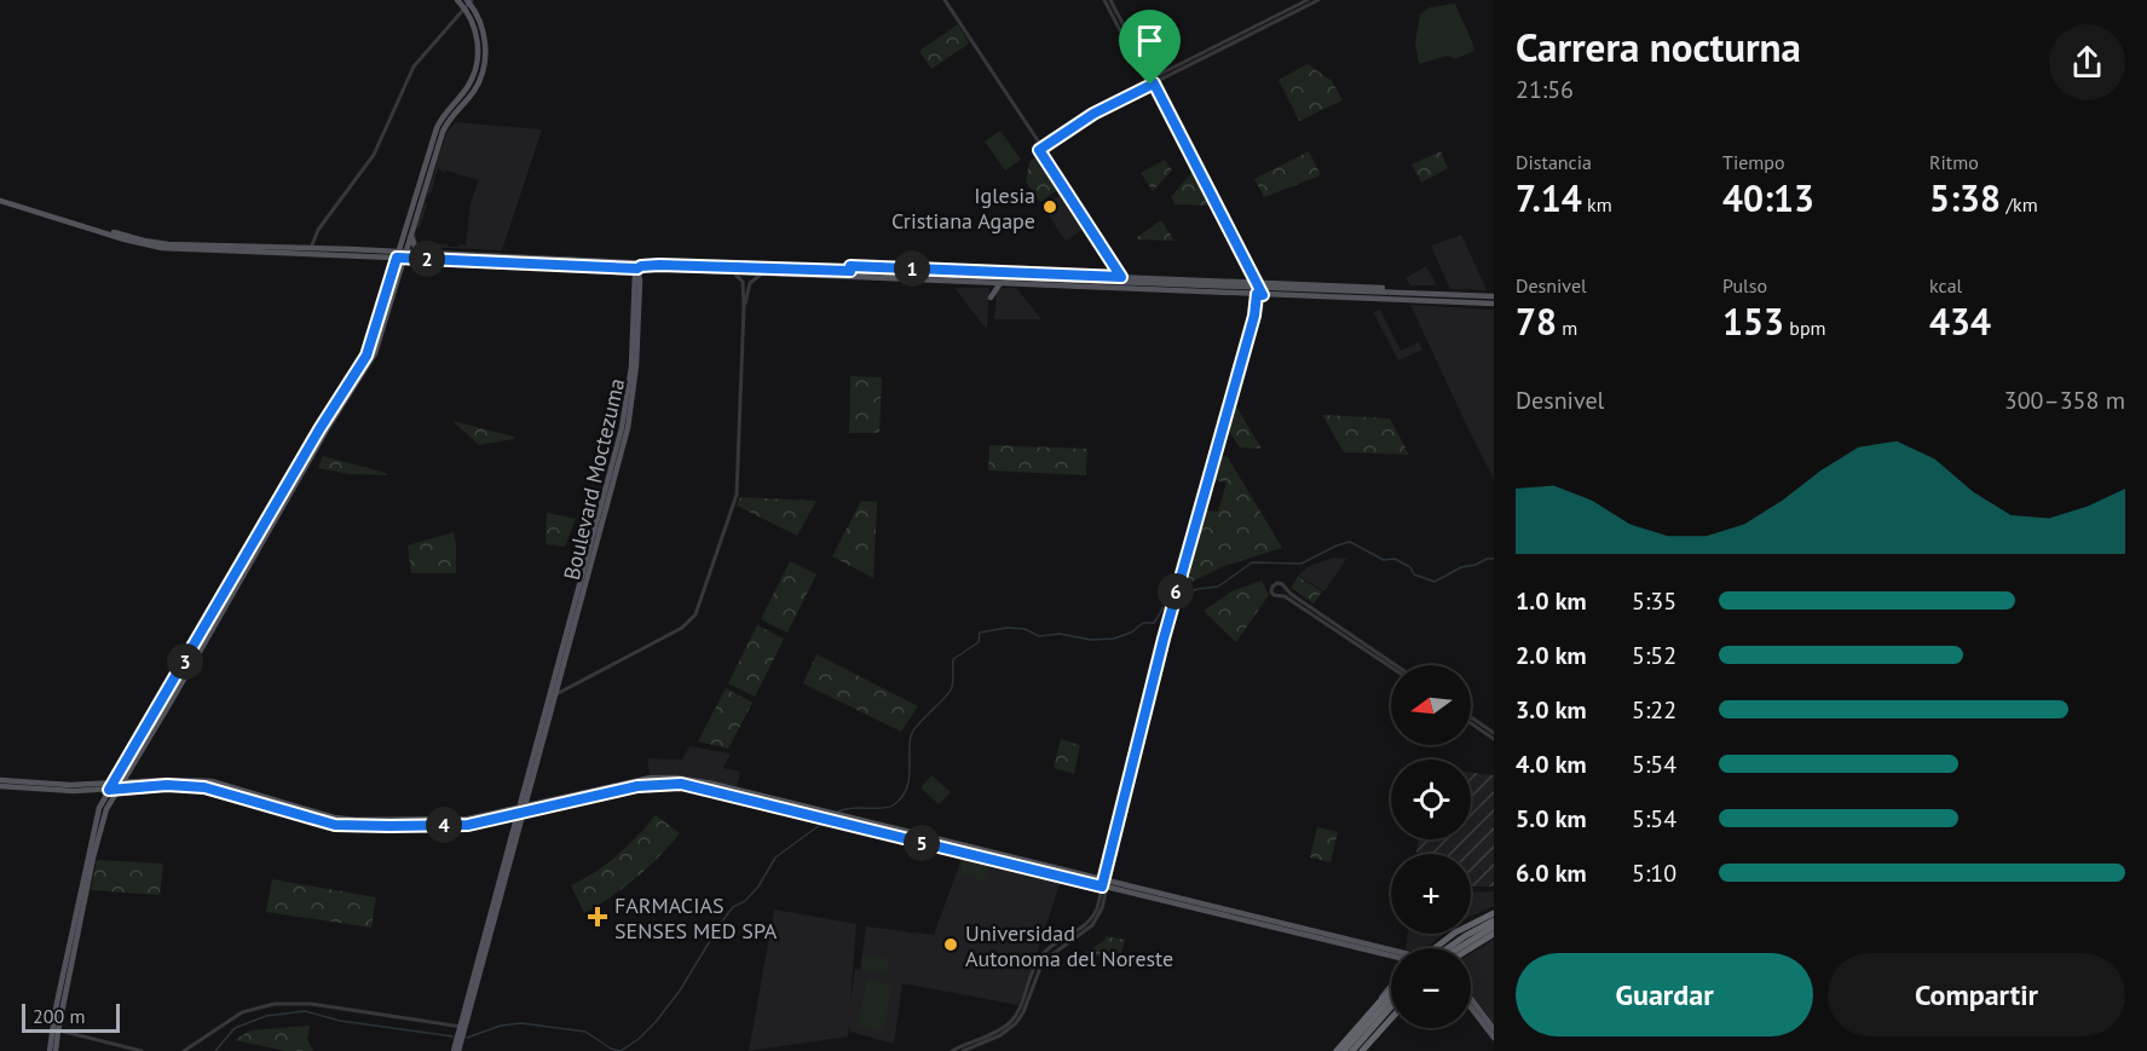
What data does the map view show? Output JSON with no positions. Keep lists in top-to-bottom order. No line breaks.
{"streets":{"main road":["Boulevard Moctezuma"]},"places":{"other":["Iglesia Cristiana Agape","Universidad Autonoma del Noreste"],"health":["FARMACIAS SENSES MED SPA"]},"scale_bar":"200 m","north":"left","page":{"heading":["Carrera nocturna","21:56"],"stats":[["Distancia","7.14 km"],["Tiempo","40:13"],["Ritmo","5:38 /km"],["Desnivel","78 m"],["Pulso","153 bpm"],["kcal","434"]],"pins":["2","1","6","3","4","5"],"chart":["Desnivel","300–358 m"],"list":[{"name":"1.0 km","note":"5:35"},{"name":"2.0 km","note":"5:52"},{"name":"3.0 km","note":"5:22"},{"name":"4.0 km","note":"5:54"},{"name":"5.0 km","note":"5:54"},{"name":"6.0 km","note":"5:10"}],"map_buttons":["+","−"],"buttons":["Guardar","Compartir"],"scale":"200 m"}}
